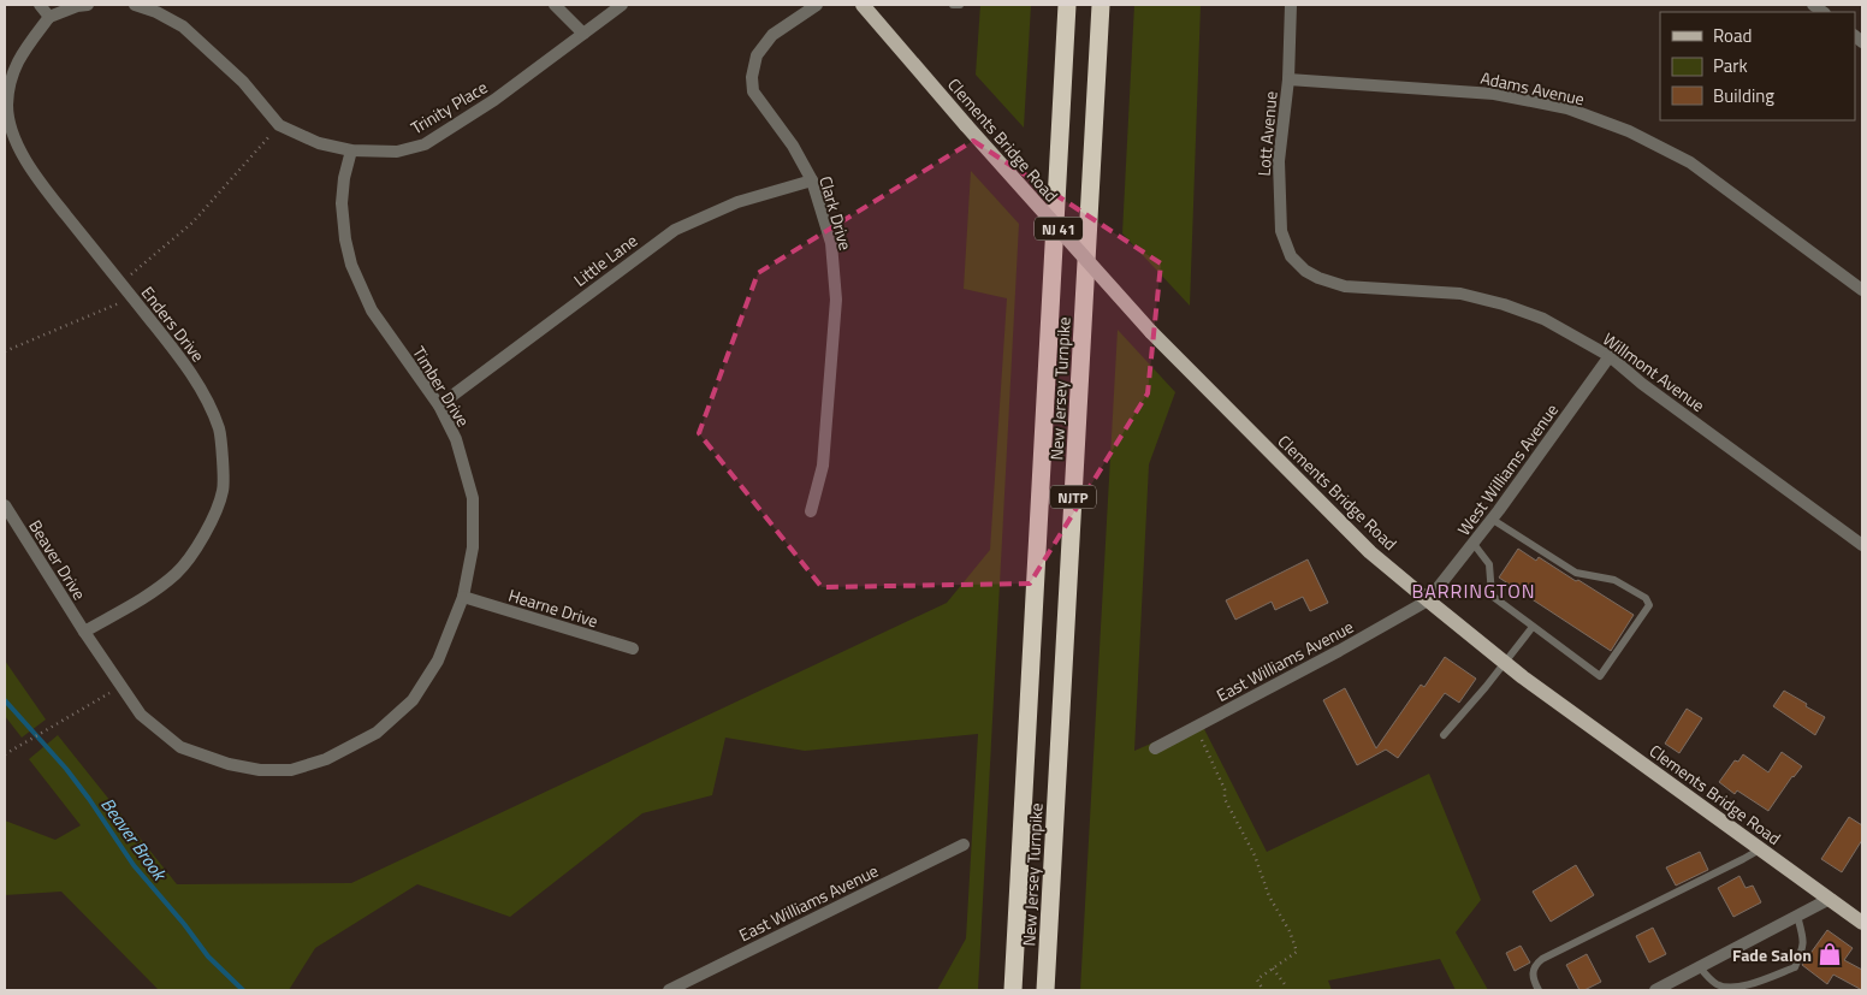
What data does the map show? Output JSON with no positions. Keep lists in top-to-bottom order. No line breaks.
{"streets":{"highway":["New Jersey Turnpike","NJTP"],"main road":["Clements Bridge Road","NJ 41"],"street":["Adams Avenue","Trinity Place","Lott Avenue","Clark Drive","Little Lane","Enders Drive","Willmont Avenue","Timber Drive","West Williams Avenue","Beaver Drive","Hearne Drive","East Williams Avenue"]},"crossings":[["Adams Avenue","Lott Avenue"],["Trinity Place","Timber Drive"],["Lott Avenue","Willmont Avenue"],["Clements Bridge Road","West Williams Avenue"],["Clements Bridge Road","East Williams Avenue"],["Clark Drive","Little Lane"],["Little Lane","Timber Drive"],["Enders Drive","Timber Drive"],["Enders Drive","Beaver Drive"],["Willmont Avenue","West Williams Avenue"],["Timber Drive","Beaver Drive"],["Timber Drive","Hearne Drive"],["West Williams Avenue","East Williams Avenue"]],"districts":["BARRINGTON"],"water":["Beaver Brook"],"places":{"shop":["Fade Salon"]},"legend":["Road","Park","Building"]}
